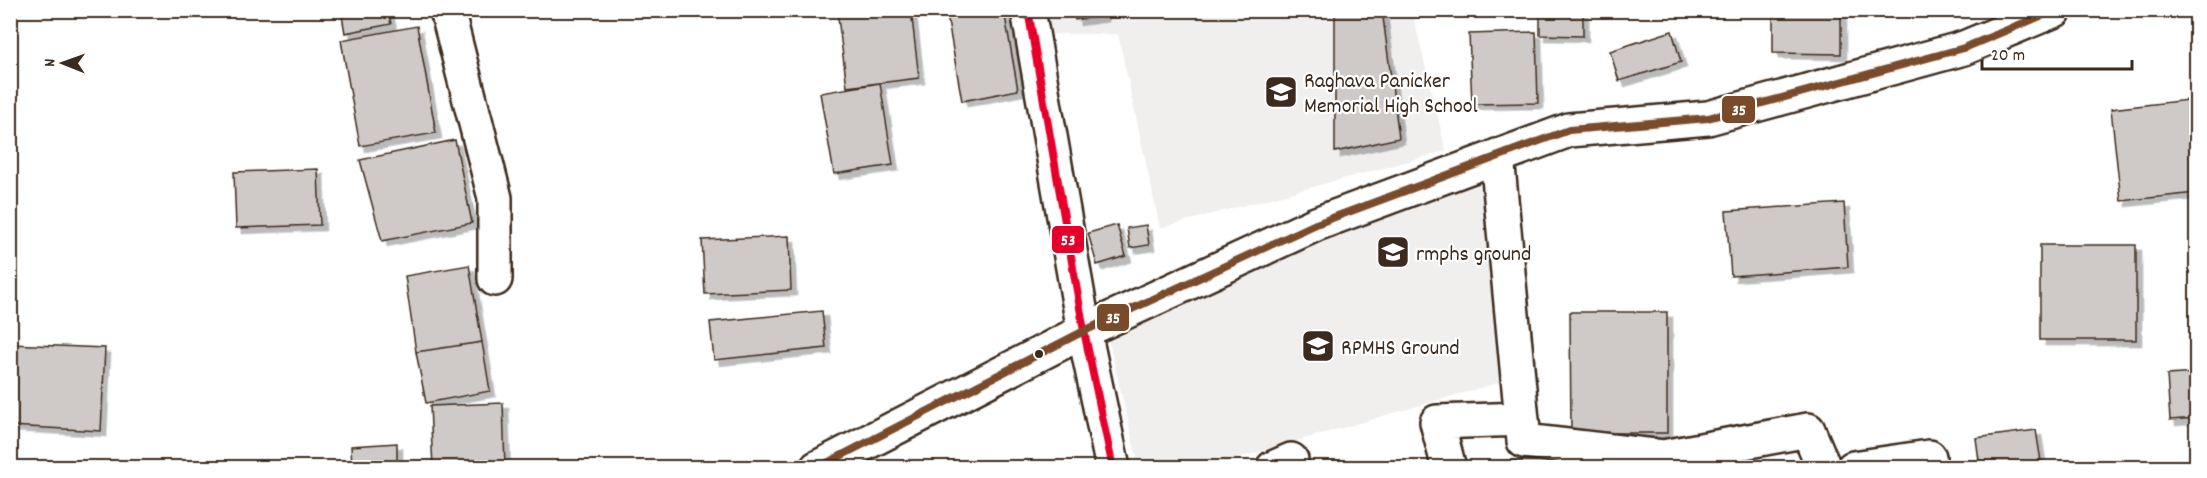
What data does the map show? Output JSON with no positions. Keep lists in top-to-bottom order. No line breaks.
{"places":{"school or university":["Raghava Panicker Memorial High School","rmphs ground","RPMHS Ground"]},"lines":["transit line 53","transit line 35"],"scale_bar":"20 m","north":"left"}
